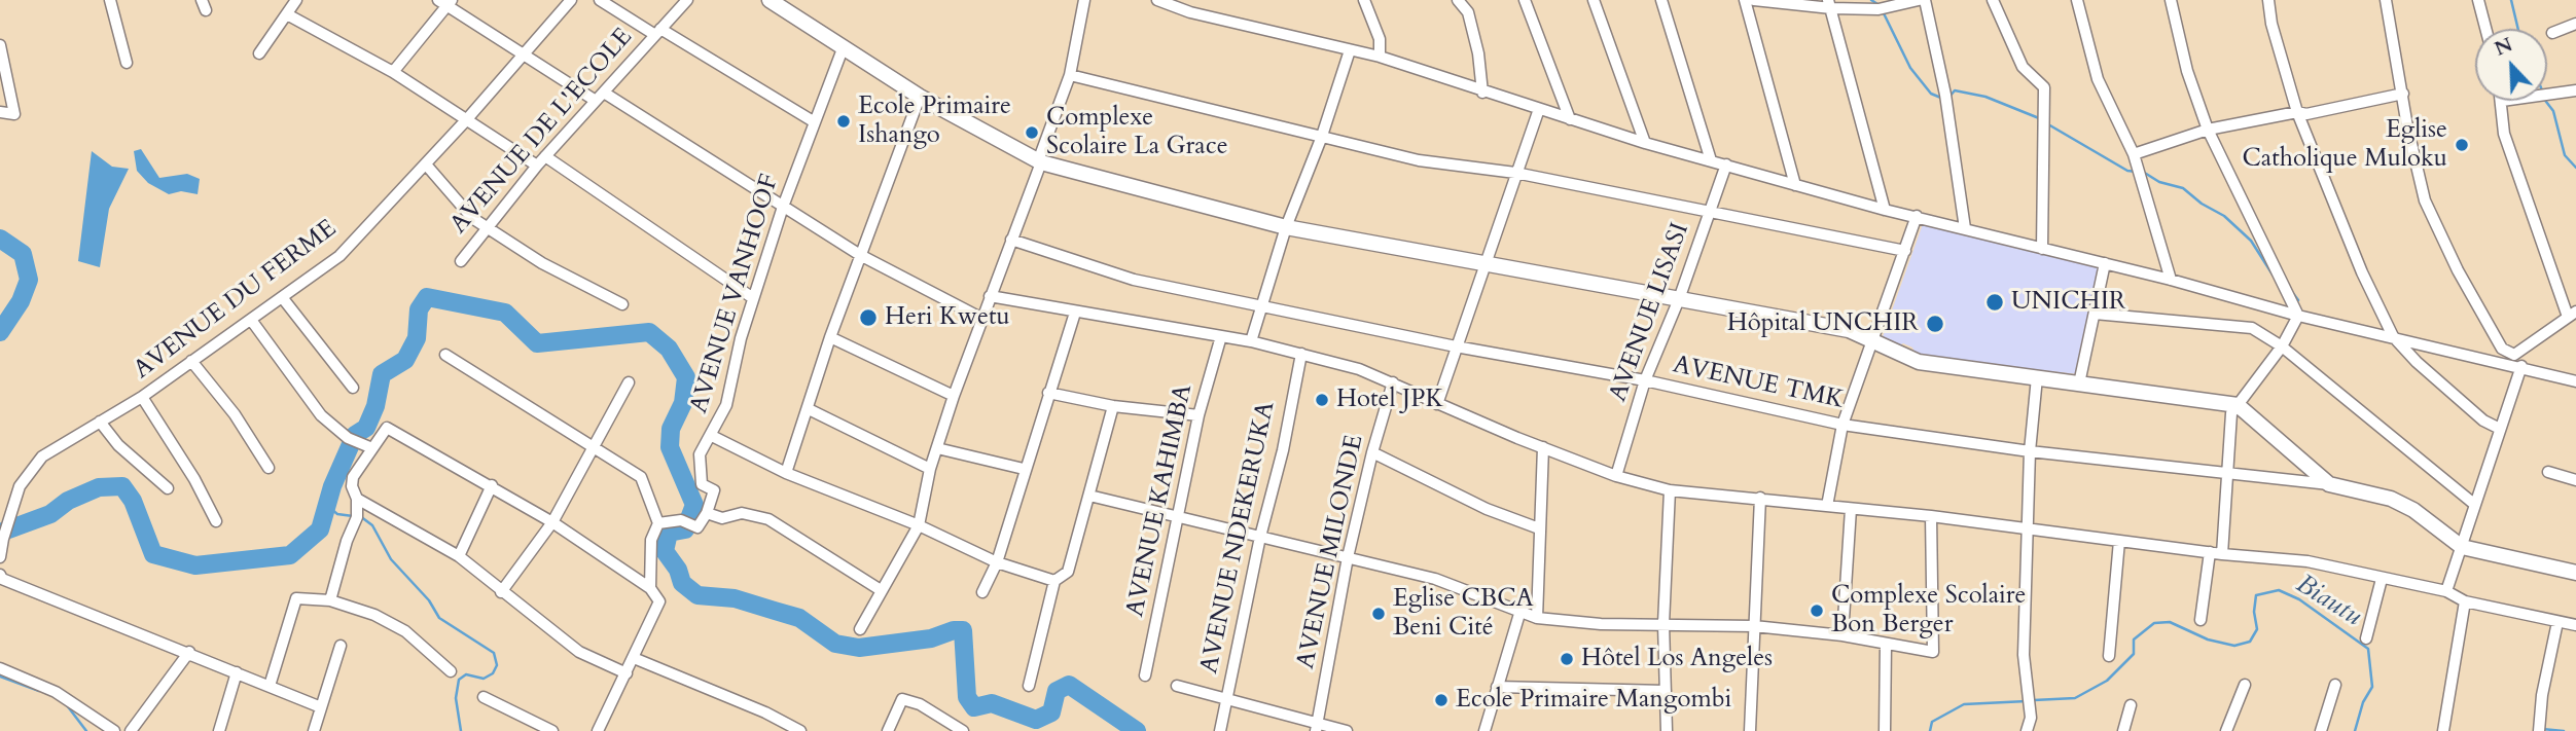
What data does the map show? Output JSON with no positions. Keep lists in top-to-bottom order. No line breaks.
{"streets":{"street":["AVENUE DE L'ECOLE","AVENUE VANHOOF","AVENUE DU FERME","AVENUE LISASI","AVENUE TMK","AVENUE KAHIMBA","AVENUE NDEKERUKA","AVENUE MILONDE"]},"crossings":[["AVENUE LISASI","AVENUE TMK"]],"water":["Biautu"],"places":["Ecole Primaire Ishango","Complexe Scolaire La Grace","Eglise Catholique Muloku","UNICHIR","Heri Kwetu","Hôpital UNCHIR","Hotel JPK","Complexe Scolaire Bon Berger","Eglise CBCA Beni Cité","Hôtel Los Angeles","Ecole Primaire Mangombi"],"north":"top left"}
